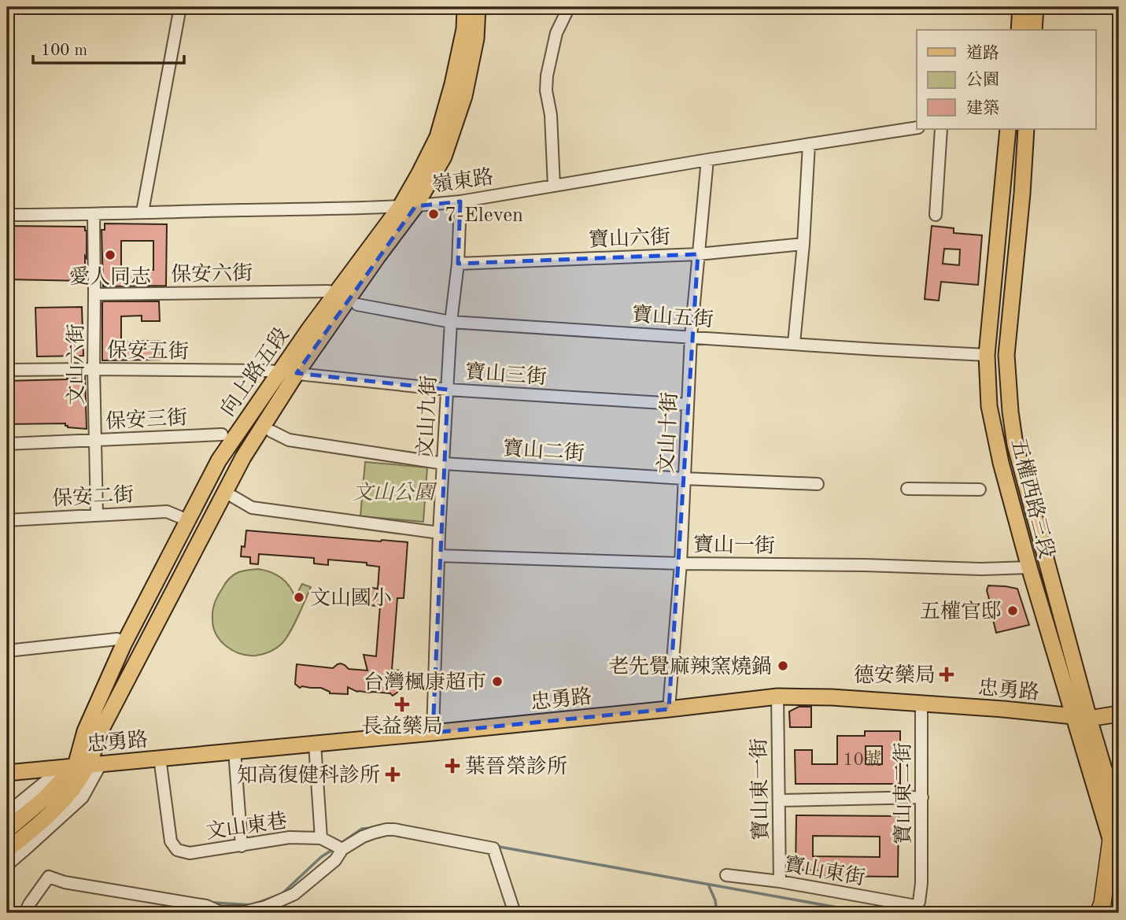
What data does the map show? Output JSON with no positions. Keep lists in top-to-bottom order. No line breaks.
{"streets":{"main road":["向上路五段","五權西路三段","忠勇路"],"street":["嶺東路","寶山六街","保安六街","寶山五街","保安五街","文山六街","寶山三街","文山九街","保安三街","文山十街","寶山二街","保安二街","寶山一街","寶山東一街","寶山東二街","文山東巷","寶山東街"]},"crossings":[["嶺東路","文山六街"],["嶺東路","向上路五段"],["嶺東路","文山九街"],["嶺東路","文山十街"],["寶山六街","文山九街"],["寶山六街","文山十街"],["保安六街","文山六街"],["寶山五街","文山九街"],["寶山五街","文山十街"],["寶山五街","五權西路三段"],["保安五街","文山六街"],["保安五街","向上路五段"],["保安五街","寶山三街"],["文山六街","保安三街"],["文山六街","保安二街"],["向上路五段","寶山三街"],["向上路五段","忠勇路"],["寶山三街","文山九街"],["寶山三街","文山十街"],["文山九街","寶山二街"],["文山九街","寶山一街"],["文山九街","忠勇路"],["文山十街","寶山二街"],["文山十街","寶山一街"],["文山十街","忠勇路"],["五權西路三段","寶山一街"],["五權西路三段","忠勇路"],["忠勇路","寶山東一街"],["忠勇路","寶山東二街"],["忠勇路","文山東巷"],["寶山東一街","寶山東街"],["寶山東二街","寶山東街"]],"parks":["文山公園"],"places":{"other":["7-Eleven","愛人同志","文山國小","五權官邸","老先覺麻辣窯燒鍋","台灣楓康超市"],"health":["德安藥局","長益藥局","葉晉榮診所","知高復健科診所"]},"house_numbers":["10號"],"legend":["道路","公園","建築"],"scale_bar":"100 m"}
